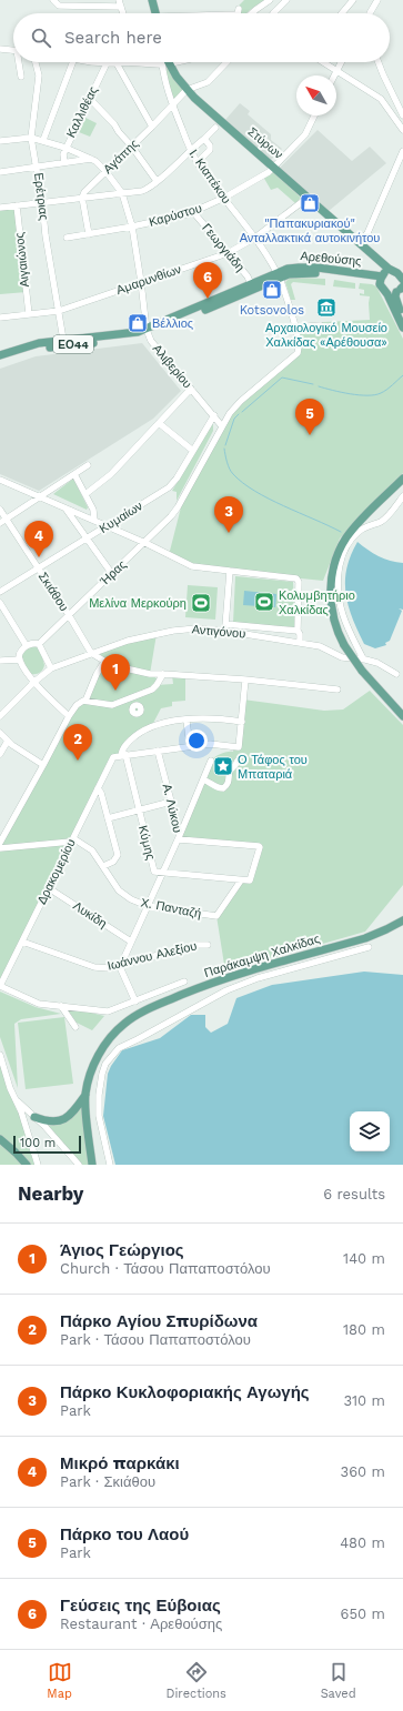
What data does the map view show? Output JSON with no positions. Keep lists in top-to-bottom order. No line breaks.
{"streets":{"main road":["Στύρων","Αρεθούσης","ΕΟ44","Παράκαμψη Χαλκίδας"],"street":["Καλλιθέας","Αγάπης","Ι. Κιαπέκου","Ερέτριας","Καρύστου","Γεωργιάδη","Αιγαιώνος","Αμαρυνθίων","Αλιβερίου","Κυμαίων","Ήρας","Σκιάθου","Αντιγόνου","Α. Λύκου","Κύμης","Δρακομερίου","Χ. Πανταζή","Λυκίδη","Ιωάννου Αλεξίου"]},"crossings":[["Καλλιθέας","Αλιβερίου"],["Στύρων","Αγάπης"],["Στύρων","Καρύστου"],["Στύρων","Αρεθούσης"],["Στύρων","Αμαρυνθίων"],["Στύρων","ΕΟ44"],["Αγάπης","Ι. Κιαπέκου"],["Αγάπης","Αλιβερίου"],["Ι. Κιαπέκου","Καρύστου"],["Ι. Κιαπέκου","Αρεθούσης"],["Ι. Κιαπέκου","Αμαρυνθίων"],["Ι. Κιαπέκου","Ήρας"],["Ερέτριας","Αρεθούσης"],["Ερέτριας","Αμαρυνθίων"],["Ερέτριας","Αλιβερίου"],["Καρύστου","Γεωργιάδη"],["Καρύστου","Αλιβερίου"],["Γεωργιάδη","Αρεθούσης"],["Γεωργιάδη","Αμαρυνθίων"],["Αρεθούσης","ΕΟ44"],["Αρεθούσης","Αλιβερίου"],["Αιγαιώνος","Αμαρυνθίων"],["Αμαρυνθίων","Αλιβερίου"],["Αλιβερίου","Κυμαίων"],["Αλιβερίου","Ήρας"],["Κυμαίων","Σκιάθου"],["Ήρας","Σκιάθου"],["Σκιάθου","Αντιγόνου"],["Α. Λύκου","Κύμης"],["Α. Λύκου","Χ. Πανταζή"],["Κύμης","Δρακομερίου"],["Κύμης","Χ. Πανταζή"],["Δρακομερίου","Χ. Πανταζή"],["Δρακομερίου","Λυκίδη"],["Δρακομερίου","Ιωάννου Αλεξίου"]],"places":{"shop":["\"Παπακυριακού\" Ανταλλακτικά αυτοκινήτου","Kotsovolos","Βέλλιος"],"museum":["Αρχαιολογικό Μουσείο Χαλκίδας «Αρέθουσα»"],"sports":["Κολυμβητήριο Χαλκίδας","Μελίνα Μερκούρη"],"place":["Ο Τάφος του Μπαταριά"]},"scale_bar":"100 m","north":"top left","page":{"search":"Search here","pins":["6","5","3","4","1","2"],"scale":"100 m","heading":["Nearby","6 results"],"list":[{"mark":"1","name":"Άγιος Γεώργιος","note":"Church · Τάσου Παπαποστόλου","value":"140 m"},{"mark":"2","name":"Πάρκο Αγίου Σπυρίδωνα","note":"Park · Τάσου Παπαποστόλου","value":"180 m"},{"mark":"3","name":"Πάρκο Κυκλοφοριακής Αγωγής","note":"Park","value":"310 m"},{"mark":"4","name":"Μικρό παρκάκι","note":"Park · Σκιάθου","value":"360 m"},{"mark":"5","name":"Πάρκο του Λαού","note":"Park","value":"480 m"},{"mark":"6","name":"Γεύσεις της Εύβοιας","note":"Restaurant · Αρεθούσης","value":"650 m"}],"nav":["Map","Directions","Saved"]}}
